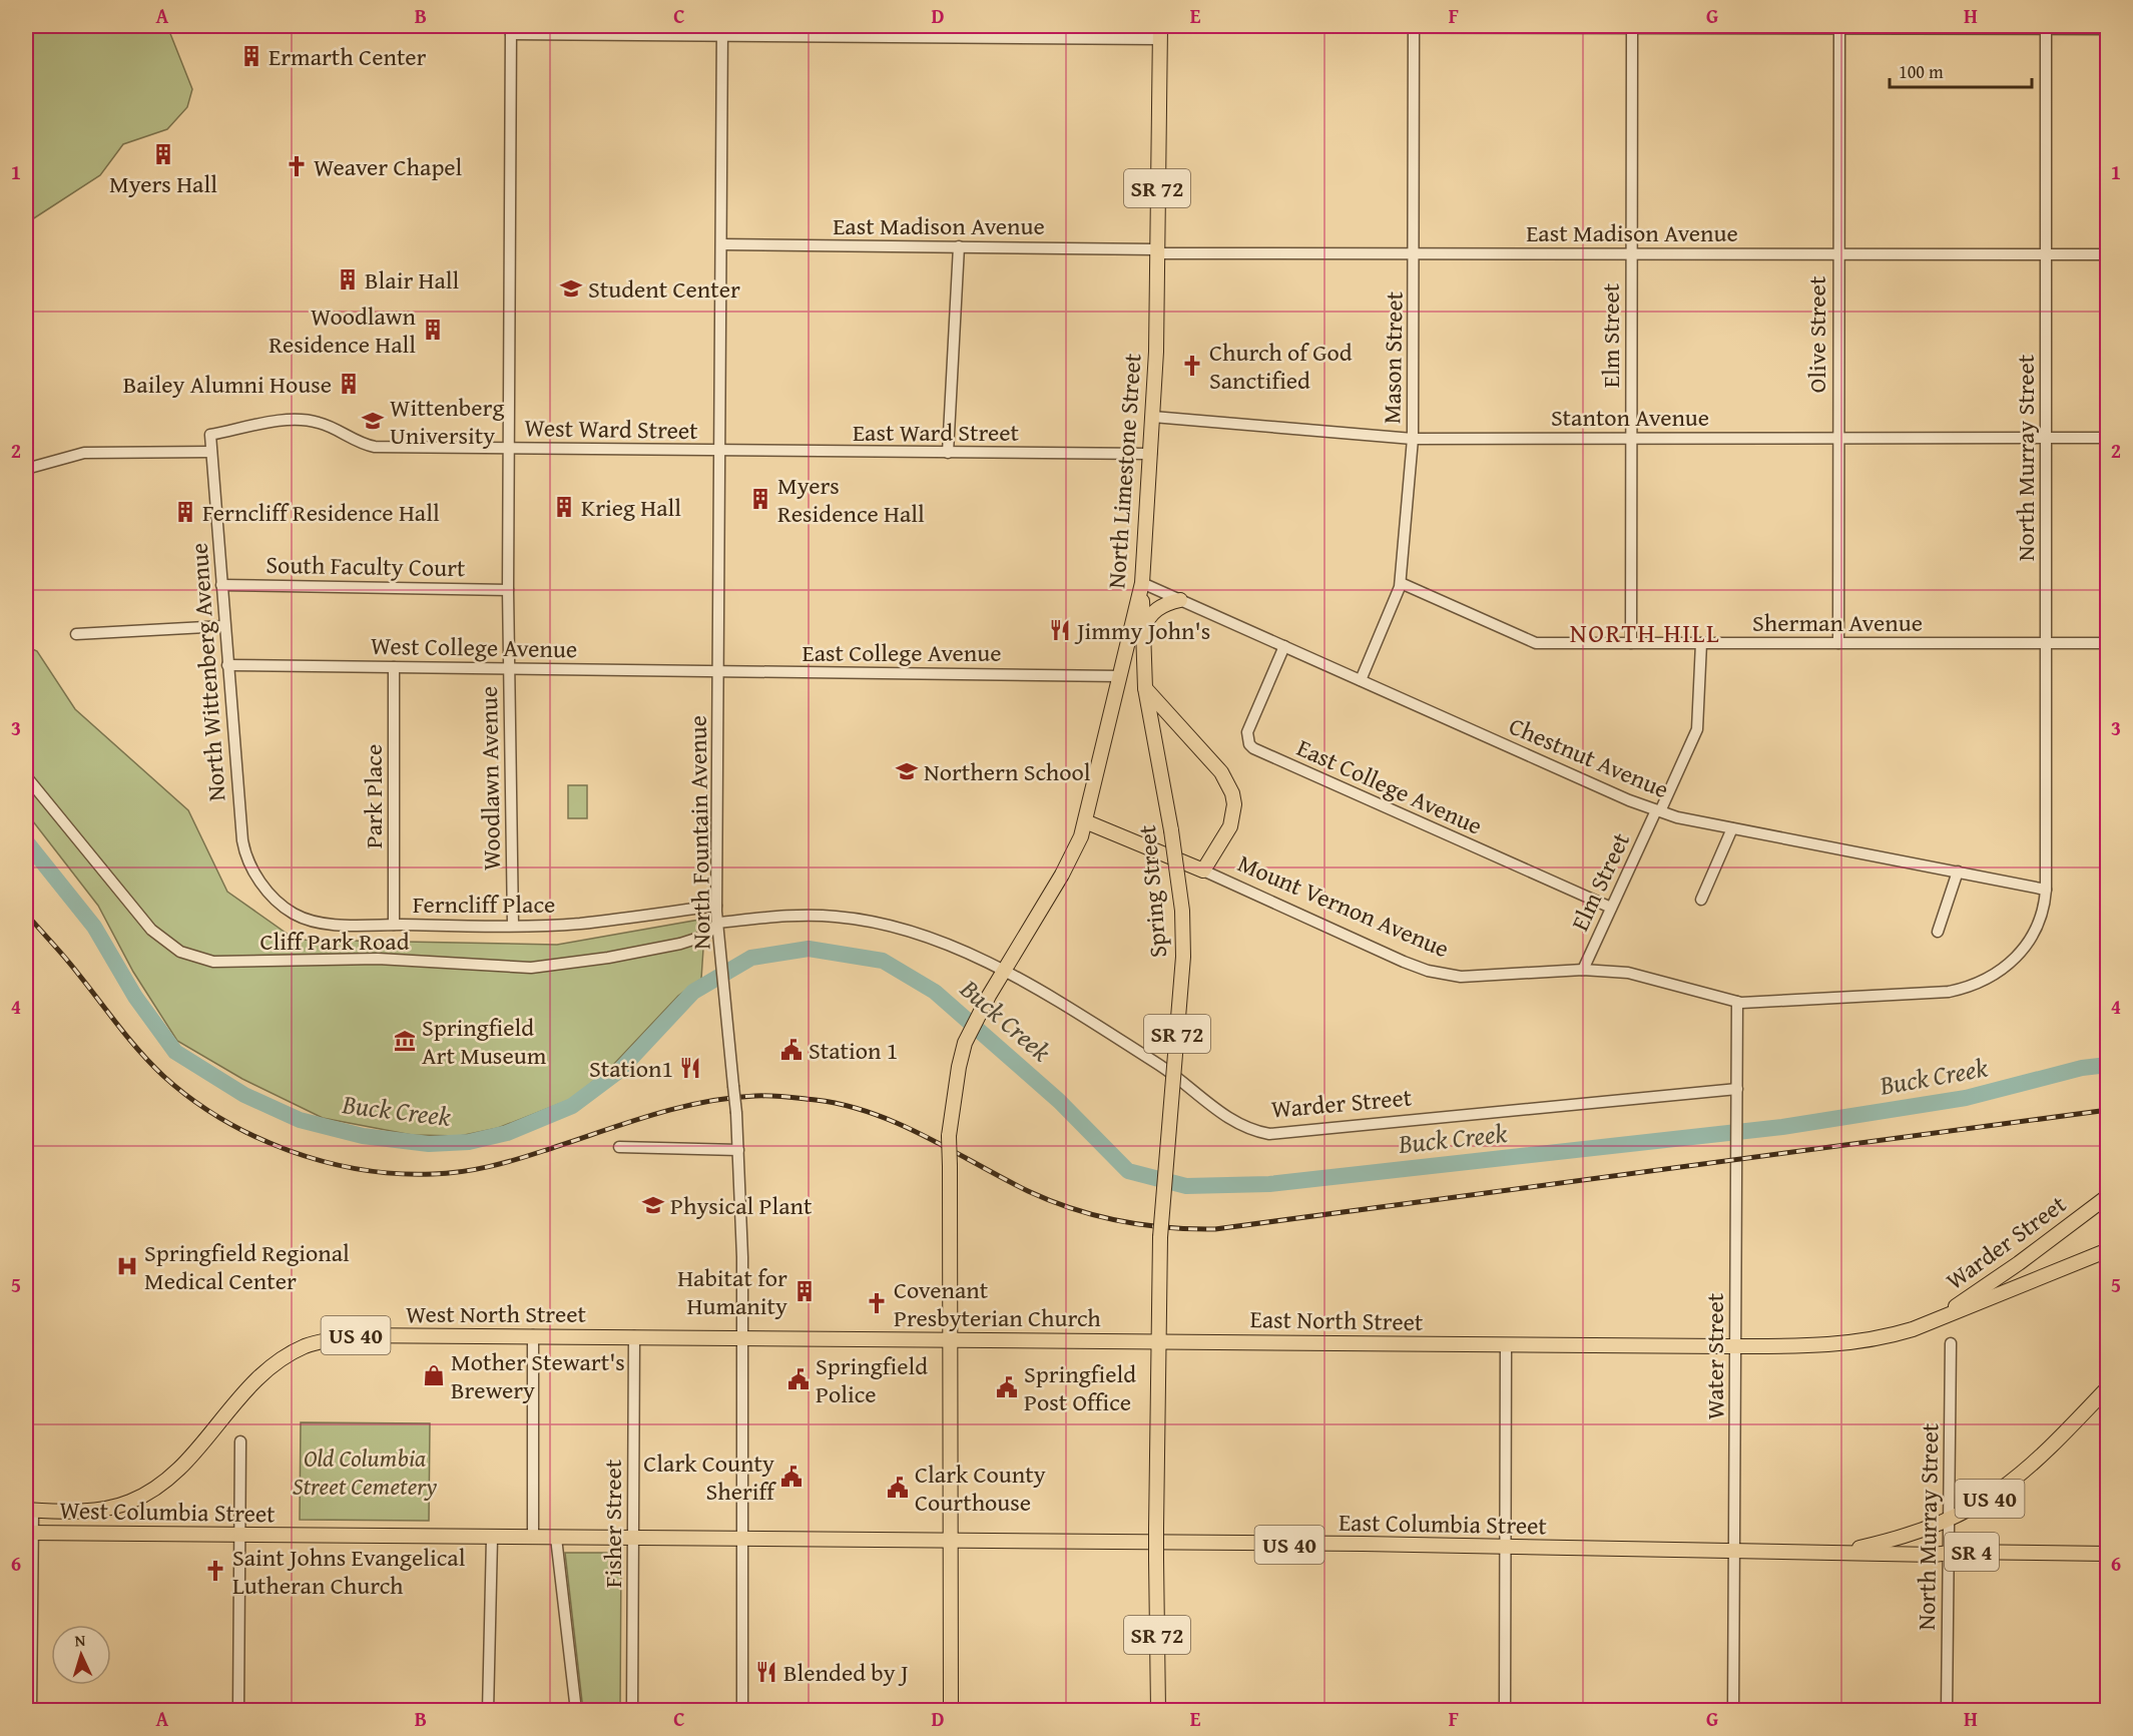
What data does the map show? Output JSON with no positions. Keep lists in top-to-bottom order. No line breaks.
{"streets":{"main road":["SR 72","North Limestone Street","Spring Street","Mount Vernon Avenue","Warder Street","West North Street","East North Street","US 40","West Columbia Street","East Columbia Street","SR 4"],"street":["East Madison Avenue","Olive Street","Elm Street","Mason Street","Stanton Avenue","West Ward Street","East Ward Street","North Murray Street","South Faculty Court","Sherman Avenue","West College Avenue","East College Avenue","North Wittenberg Avenue","Chestnut Avenue","Woodlawn Avenue","Park Place","North Fountain Avenue","Ferncliff Place","Cliff Park Road","Water Street","Fisher Street"]},"crossings":[["SR 72","Spring Street"],["SR 72","East North Street"],["East Madison Avenue","Olive Street"],["East Madison Avenue","Elm Street"],["East Madison Avenue","Mason Street"],["East Madison Avenue","North Murray Street"],["East Madison Avenue","North Limestone Street"],["East Madison Avenue","North Fountain Avenue"],["Olive Street","Stanton Avenue"],["Olive Street","Sherman Avenue"],["Elm Street","Stanton Avenue"],["Elm Street","Sherman Avenue"],["Elm Street","East College Avenue"],["Elm Street","Chestnut Avenue"],["Elm Street","Mount Vernon Avenue"],["Mason Street","Stanton Avenue"],["Mason Street","Sherman Avenue"],["Mason Street","Chestnut Avenue"],["Stanton Avenue","North Murray Street"],["Stanton Avenue","North Limestone Street"],["West Ward Street","East Ward Street"],["West Ward Street","North Wittenberg Avenue"],["West Ward Street","Woodlawn Avenue"],["West Ward Street","North Fountain Avenue"],["East Ward Street","North Limestone Street"],["East Ward Street","North Fountain Avenue"],["North Murray Street","Sherman Avenue"],["North Murray Street","Chestnut Avenue"],["North Murray Street","Mount Vernon Avenue"],["North Murray Street","US 40"],["North Murray Street","East Columbia Street"],["North Limestone Street","East College Avenue"],["North Limestone Street","Chestnut Avenue"],["North Limestone Street","Spring Street"],["North Limestone Street","Mount Vernon Avenue"],["North Limestone Street","Warder Street"],["North Limestone Street","East North Street"],["North Limestone Street","East Columbia Street"],["South Faculty Court","North Wittenberg Avenue"],["South Faculty Court","Woodlawn Avenue"],["West College Avenue","East College Avenue"],["West College Avenue","North Wittenberg Avenue"],["West College Avenue","Woodlawn Avenue"],["West College Avenue","Park Place"],["West College Avenue","North Fountain Avenue"],["East College Avenue","Chestnut Avenue"],["East College Avenue","North Fountain Avenue"],["North Wittenberg Avenue","Ferncliff Place"],["Chestnut Avenue","Spring Street"],["Woodlawn Avenue","Ferncliff Place"],["Park Place","Ferncliff Place"],["North Fountain Avenue","Ferncliff Place"],["North Fountain Avenue","Cliff Park Road"],["North Fountain Avenue","Warder Street"],["North Fountain Avenue","West North Street"],["North Fountain Avenue","East North Street"],["North Fountain Avenue","West Columbia Street"],["North Fountain Avenue","East Columbia Street"],["Spring Street","East North Street"],["Mount Vernon Avenue","Water Street"],["Cliff Park Road","Warder Street"],["Warder Street","East North Street"],["Warder Street","US 40"],["Warder Street","Water Street"],["West North Street","East North Street"],["West North Street","Fisher Street"],["East North Street","US 40"],["East North Street","Water Street"],["US 40","East Columbia Street"],["Water Street","East Columbia Street"],["West Columbia Street","Fisher Street"],["West Columbia Street","East Columbia Street"]],"districts":["NORTH HILL"],"water":["Buck Creek"],"parks":["Old Columbia Street Cemetery"],"places":{"building":["Ermarth Center","Myers Hall","Blair Hall","Woodlawn Residence Hall","Bailey Alumni House","Myers Residence Hall","Krieg Hall","Ferncliff Residence Hall","Habitat for Humanity"],"church":["Weaver Chapel","Church of God Sanctified","Covenant Presbyterian Church","Saint Johns Evangelical Lutheran Church"],"school or university":["Student Center","Wittenberg University","Northern School","Physical Plant"],"restaurant":["Jimmy John's","Station1","Blended by J"],"museum":["Springfield Art Museum"],"public building":["Station 1","Springfield Police","Springfield Post Office","Clark County Sheriff","Clark County Courthouse"],"hospital":["Springfield Regional Medical Center"],"shop":["Mother Stewart's Brewery"]},"scale_bar":"100 m","north":"top","grid":{"columns":["A","B","C","D","E","F","G","H"],"rows":["1","2","3","4","5","6"]}}
